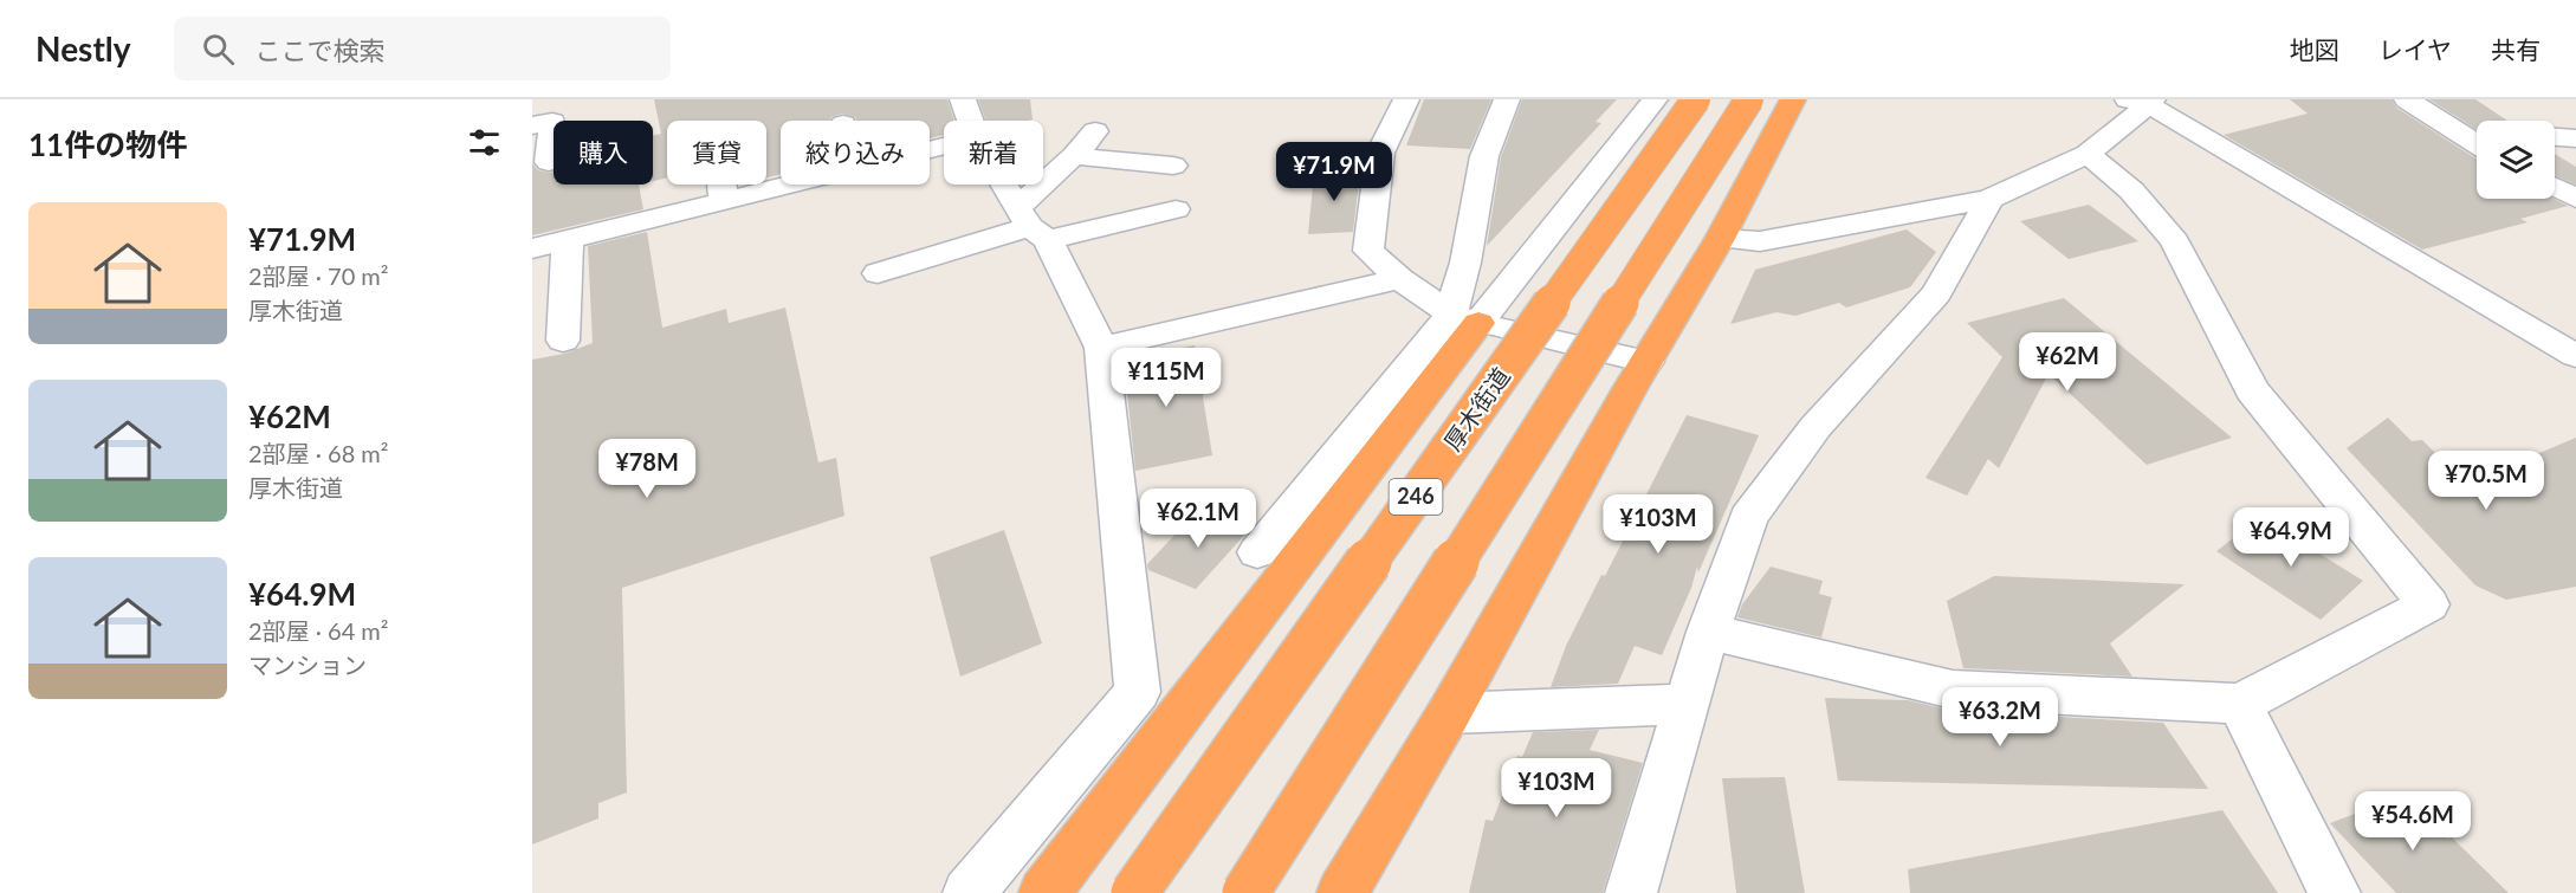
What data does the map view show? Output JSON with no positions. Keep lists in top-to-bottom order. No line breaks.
{"streets":{"highway":["厚木街道","246"]},"page":{"header":"Nestly","search":"ここで検索","nav":["地図","レイヤ","共有"],"heading":"11件の物件","chip":["購入","賃貸","絞り込み","新着"],"price":["¥71.9M","¥62M","¥115M","¥78M","¥70.5M","¥62.1M","¥103M","¥64.9M","¥63.2M","¥103M","¥54.6M"],"list":[{"name":"¥71.9M","note":"2部屋 · 70 m² · 厚木街道"},{"name":"¥62M","note":"2部屋 · 68 m² · 厚木街道"},{"name":"¥64.9M","note":"2部屋 · 64 m² · マンション"}]}}
